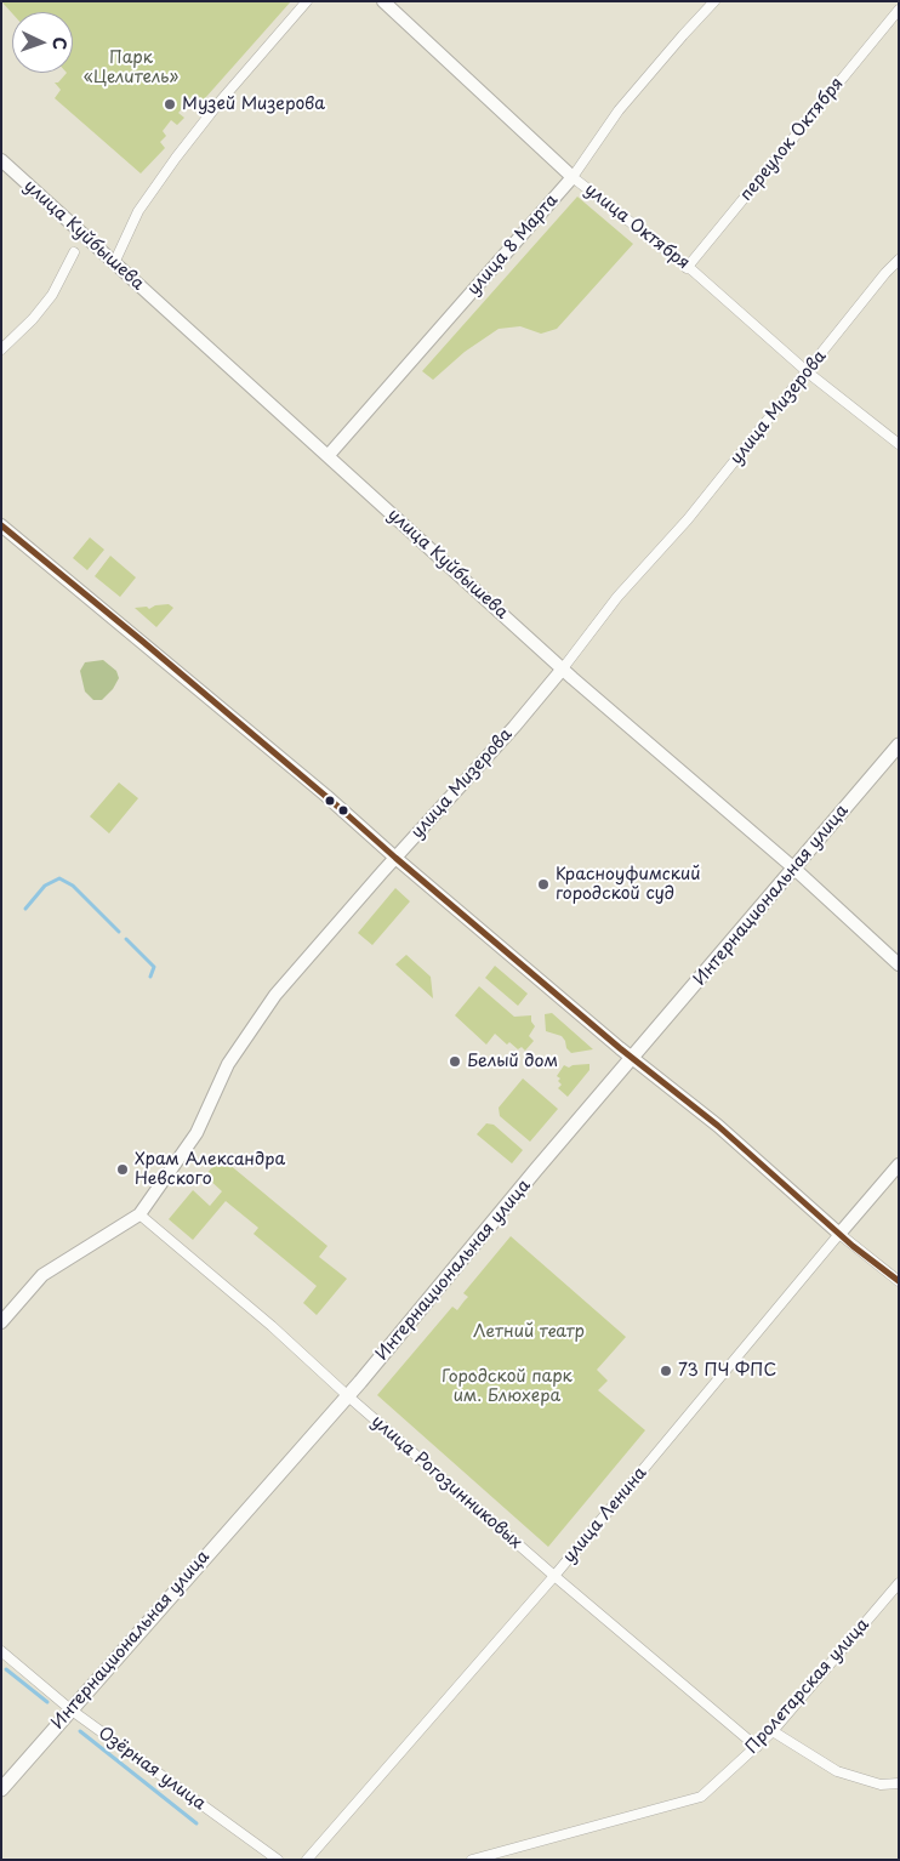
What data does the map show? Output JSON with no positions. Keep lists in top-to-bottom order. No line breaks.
{"streets":{"main road":["улица Октября","улица Куйбышева","улица 8 Марта","улица Мизерова","Интернациональная улица","улица Ленина"],"street":["переулок Октября","улица Рогозинниковых","Пролетарская улица","Озёрная улица"]},"crossings":[["переулок Октября","улица Октября"],["улица Октября","улица 8 Марта"],["улица Октября","улица Мизерова"],["улица Куйбышева","улица 8 Марта"],["улица Куйбышева","улица Мизерова"],["улица Куйбышева","Интернациональная улица"],["улица Мизерова","улица Рогозинниковых"],["Интернациональная улица","улица Рогозинниковых"],["Интернациональная улица","Озёрная улица"],["улица Рогозинниковых","улица Ленина"],["улица Рогозинниковых","Пролетарская улица"]],"parks":["Парк «Целитель»","Летний театр","Городской парк им. Блюхера"],"places":["Музей Мизерова","Красноуфимский городской суд","Белый дом","Храм Александра Невского","73 ПЧ ФПС"],"north":"right"}
